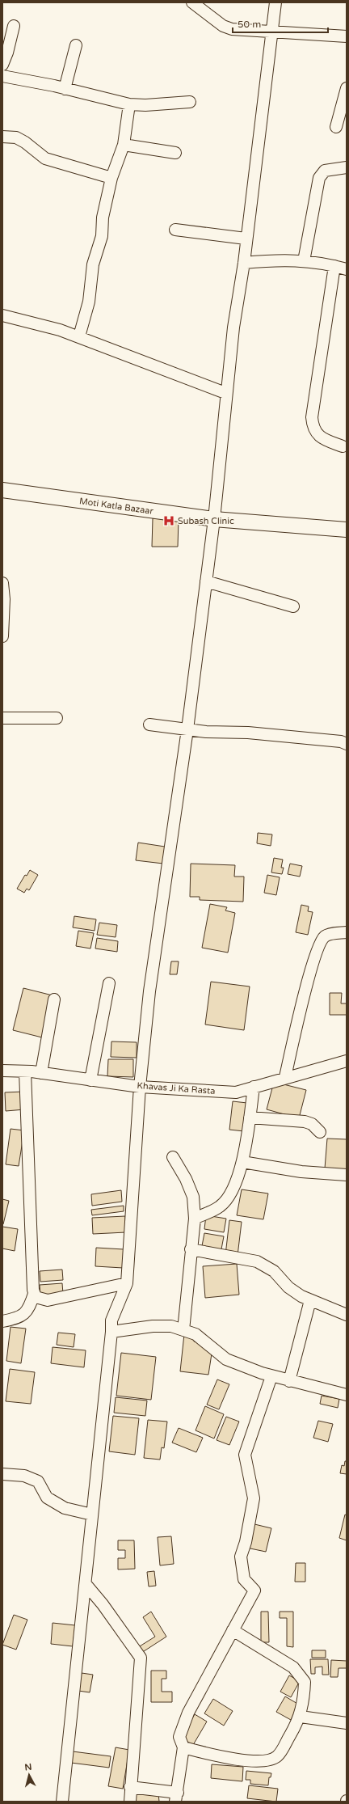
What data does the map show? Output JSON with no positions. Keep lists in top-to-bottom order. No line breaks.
{"streets":{"street":["Moti Katla Bazaar","Khavas Ji Ka Rasta"]},"places":{"hospital":["Subash Clinic"]},"scale_bar":"50 m","north":"top"}
